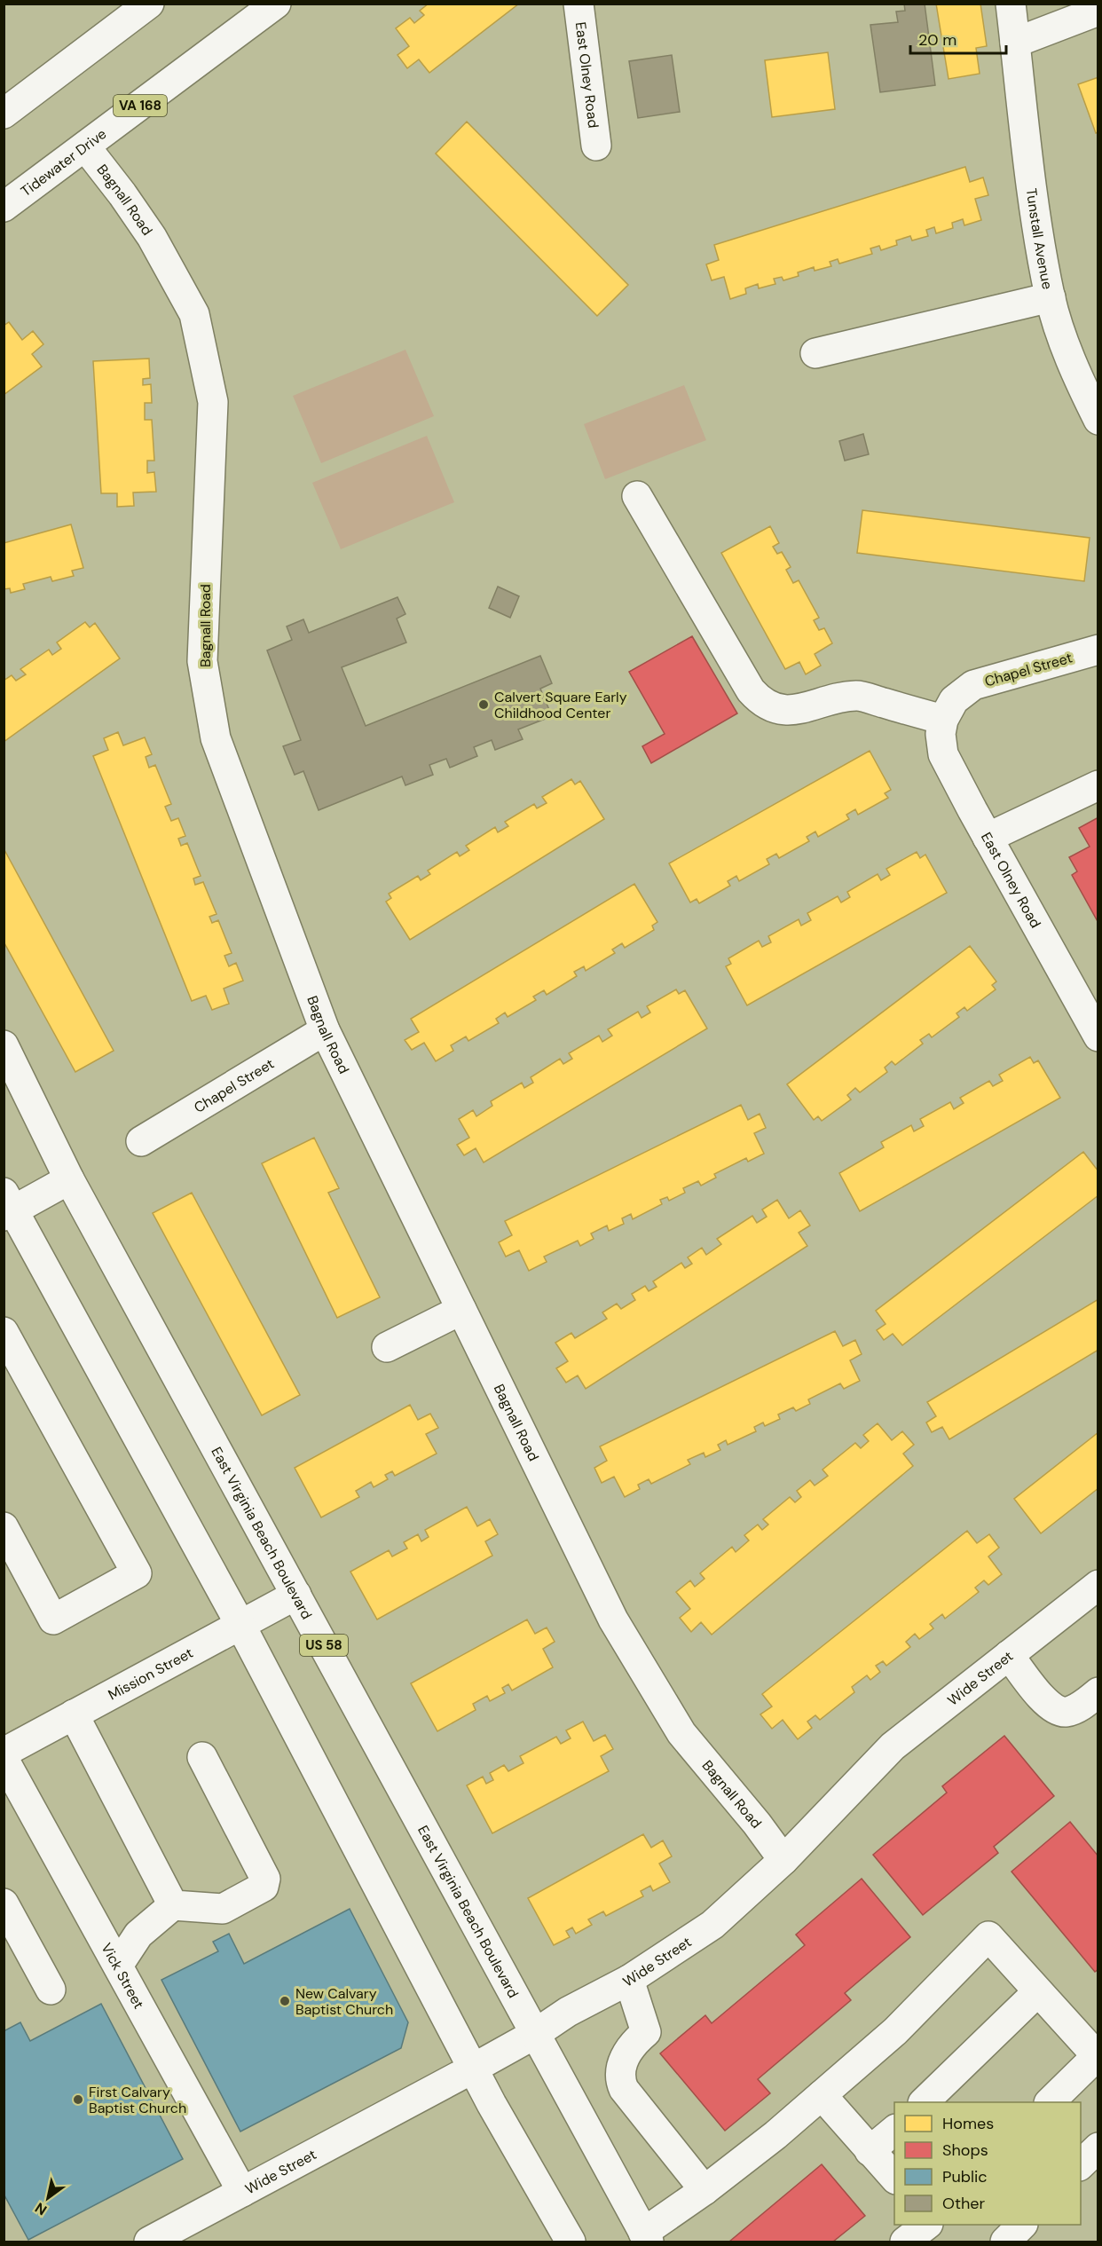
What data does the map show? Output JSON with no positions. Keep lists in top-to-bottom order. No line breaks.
{"streets":{"main road":["East Olney Road","VA 168","Tidewater Drive","Bagnall Road","Tunstall Avenue","Chapel Street","East Virginia Beach Boulevard","US 58","Mission Street","Wide Street","Vick Street"]},"crossings":[["East Olney Road","Chapel Street"],["Tidewater Drive","Bagnall Road"],["Bagnall Road","Chapel Street"],["Bagnall Road","Wide Street"],["East Virginia Beach Boulevard","Mission Street"],["East Virginia Beach Boulevard","Wide Street"],["Wide Street","Vick Street"]],"places":["Calvert Square Early Childhood Center","New Calvary Baptist Church","First Calvary Baptist Church"],"legend":["Homes","Shops","Public","Other"],"scale_bar":"20 m","north":"bottom left"}
